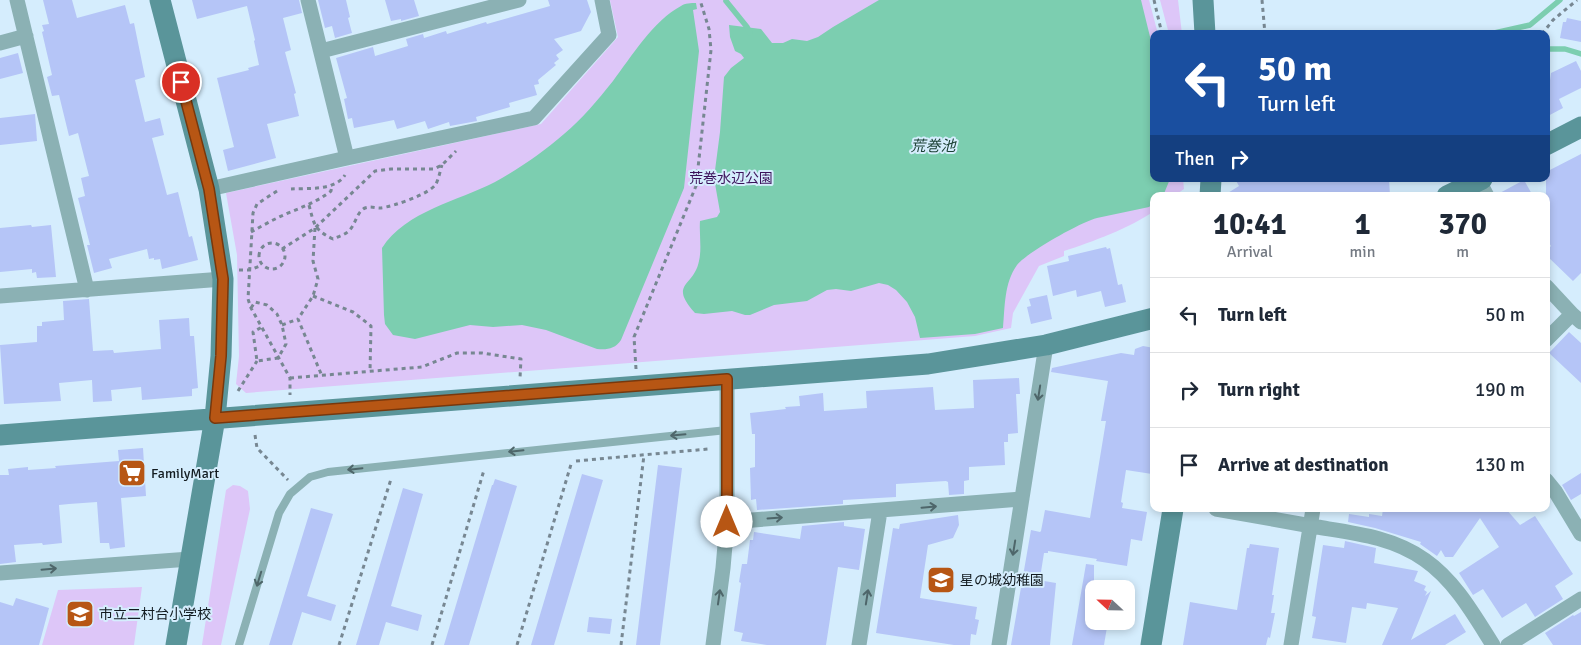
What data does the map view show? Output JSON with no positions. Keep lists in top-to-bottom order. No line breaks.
{"water":["荒巻池"],"parks":["荒巻水辺公園"],"places":{"supermarket":["FamilyMart"],"school or university":["星の城幼稚園","市立二村台小学校"]},"north":"left","page":{"turn":["50 m","Turn left"],"then":"Then","eta":["10:41","Arrival","1","min","370","m"],"list":[{"name":"Turn left","value":"50 m"},{"name":"Turn right","value":"190 m"},{"name":"Arrive at destination","value":"130 m"}]}}
